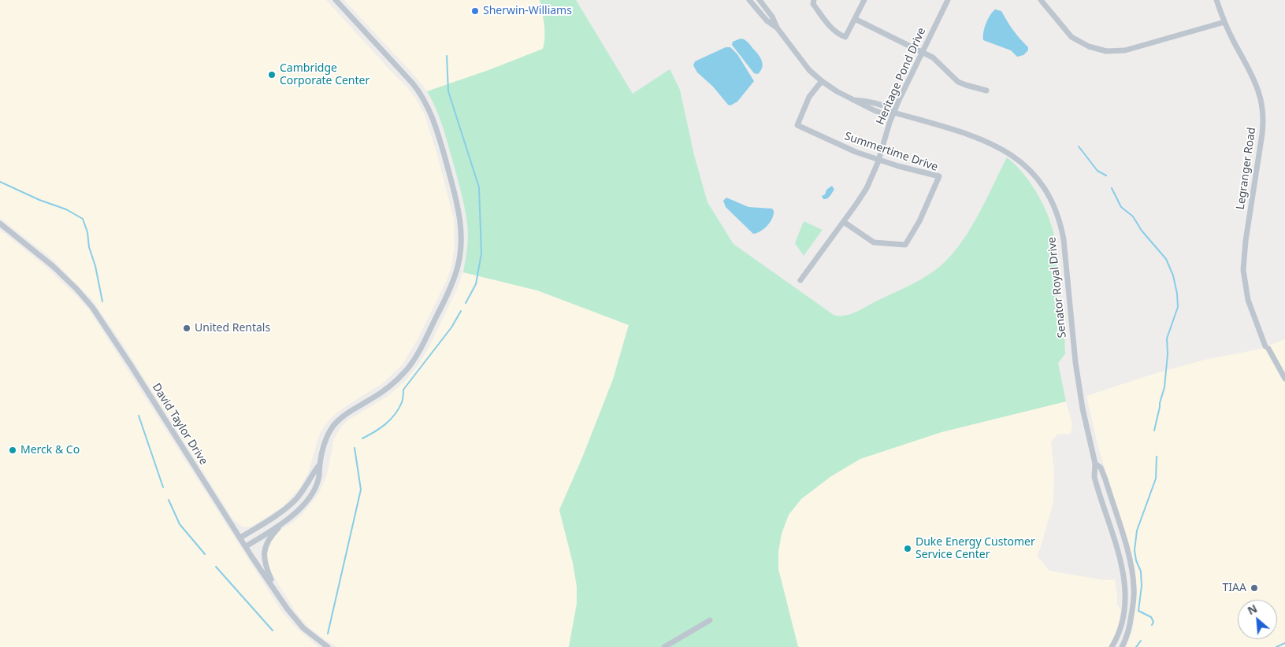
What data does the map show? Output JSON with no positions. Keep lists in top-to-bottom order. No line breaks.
{"streets":{"street":["Heritage Pond Drive","Summertime Drive","Legranger Road","Senator Royal Drive","David Taylor Drive"]},"crossings":[["Heritage Pond Drive","Summertime Drive"],["Heritage Pond Drive","Senator Royal Drive"],["Summertime Drive","Senator Royal Drive"]],"places":["Sherwin-Williams","Cambridge Corporate Center","United Rentals","Merck & Co","Duke Energy Customer Service Center","TIAA"],"north":"top left"}
